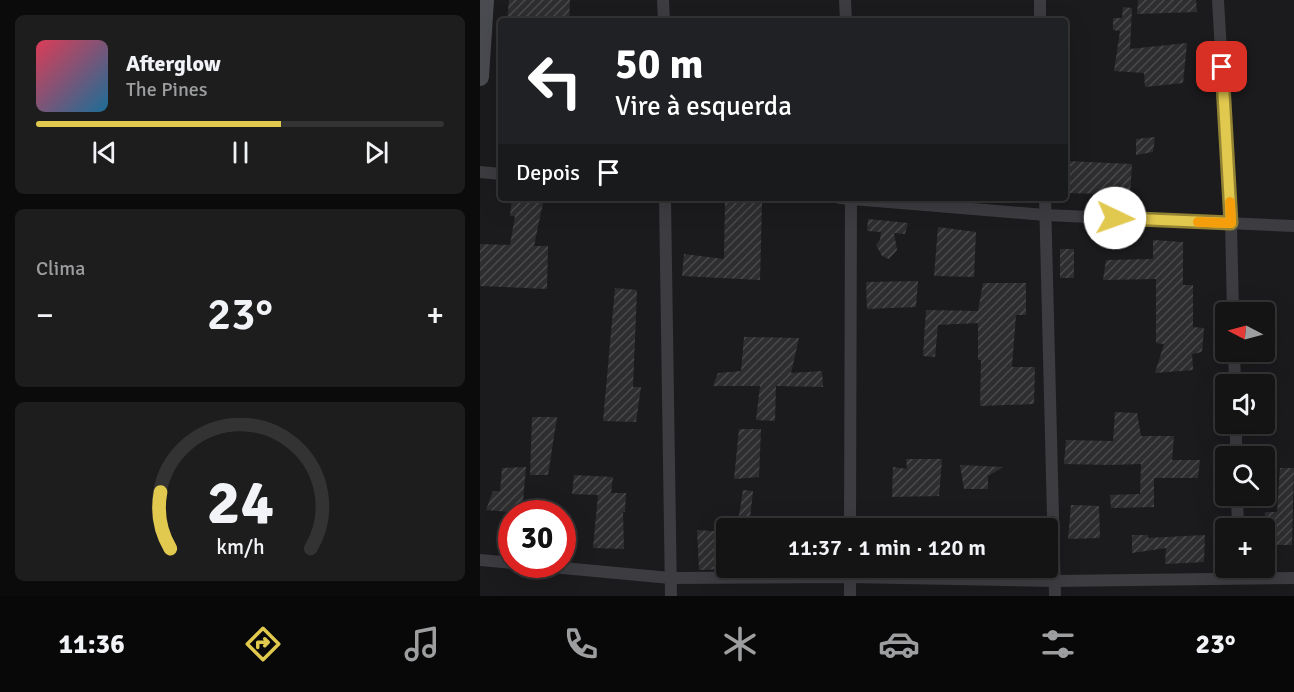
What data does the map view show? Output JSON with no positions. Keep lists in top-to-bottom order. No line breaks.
{"north":"left","page":{"turn":["50 m","Vire à esquerda"],"song":["Afterglow","The Pines"],"then":"Depois","tile":"Clima","heat":["−","23°","+"],"map_buttons":"+","limit":"30","trip":"11:37 · 1 min · 120 m","tabs":["11:36","23°"],"gauge":["24","km/h"]}}
